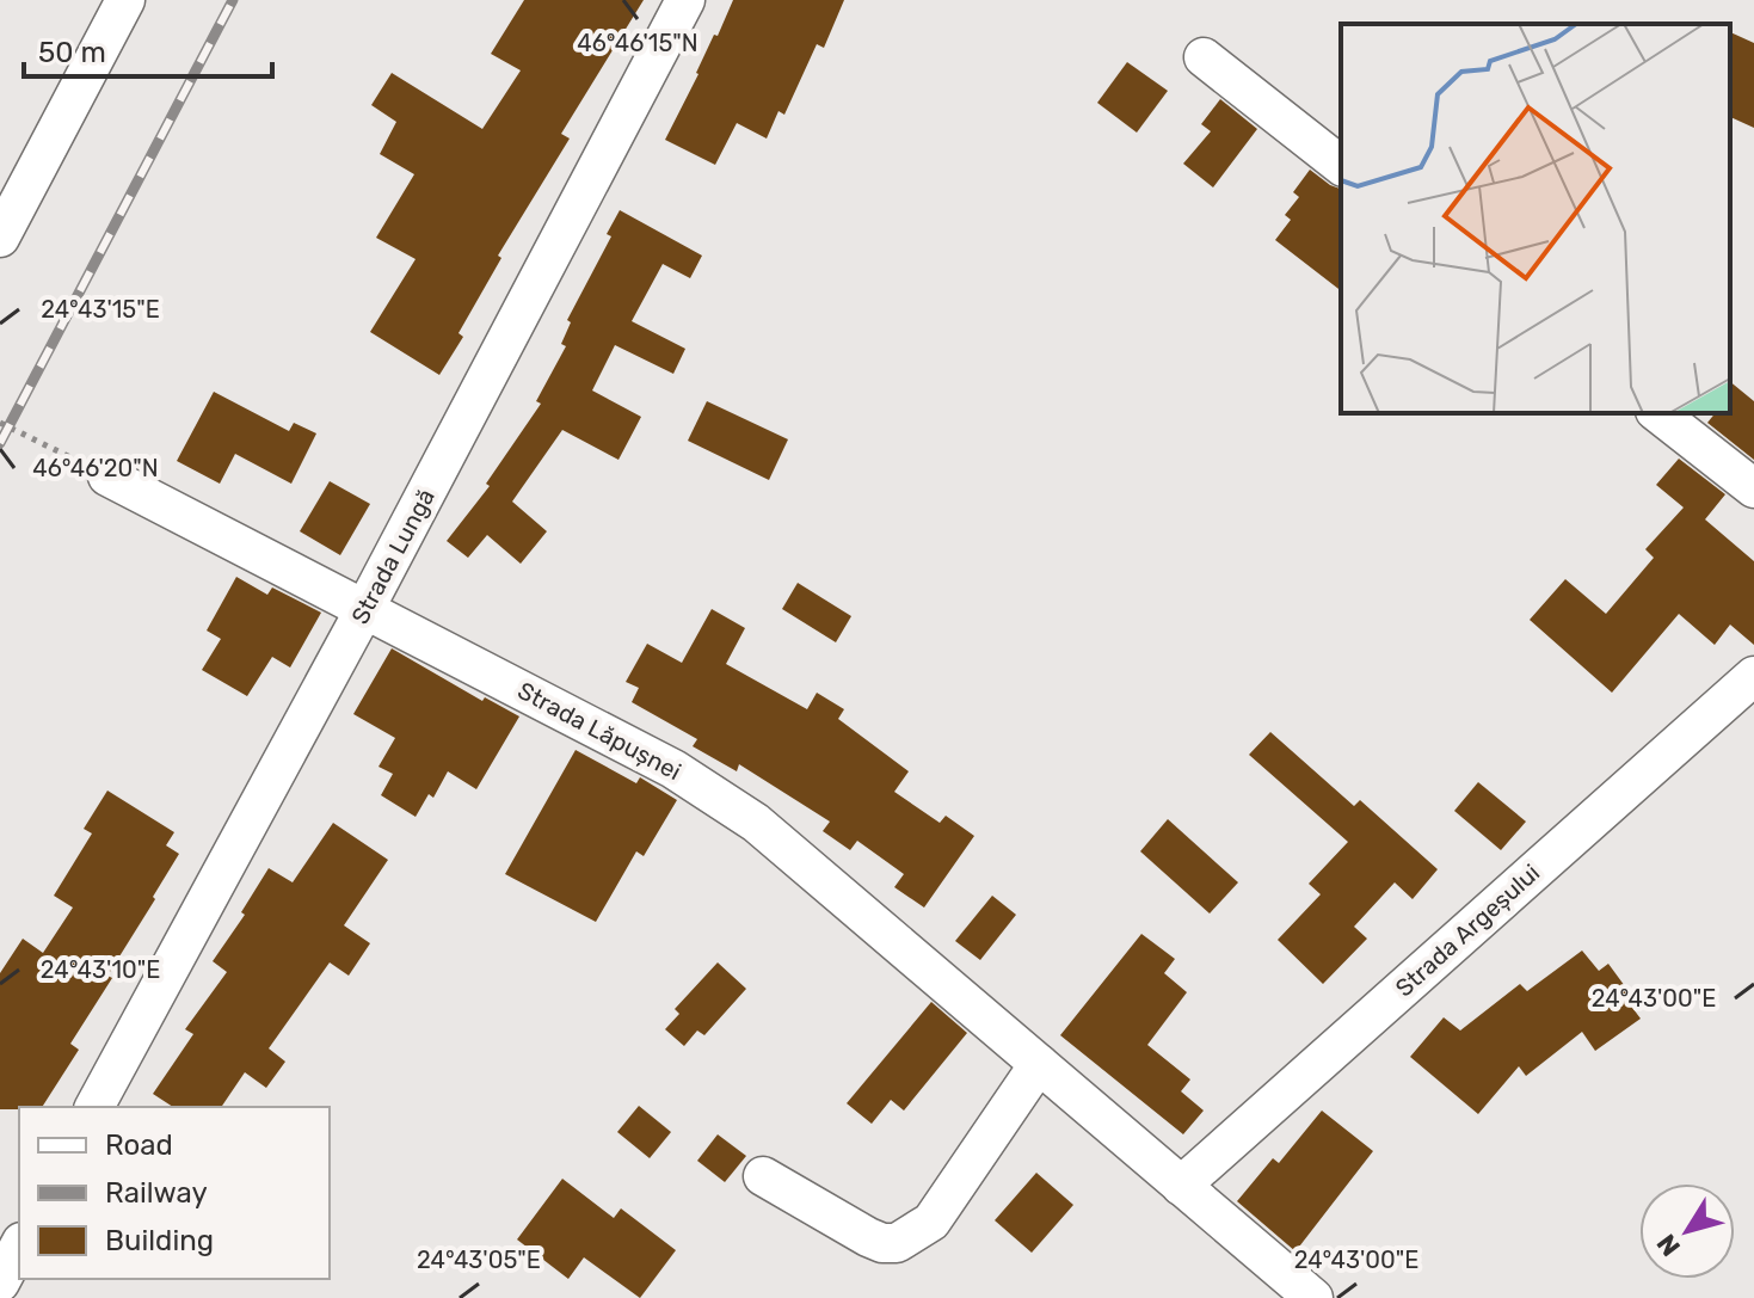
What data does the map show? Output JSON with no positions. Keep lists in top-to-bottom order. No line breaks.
{"streets":{"street":["Strada Lungă","Strada Lăpușnei","Strada Argeșului"]},"crossings":[["Strada Lungă","Strada Lăpușnei"],["Strada Lăpușnei","Strada Argeșului"]],"legend":["Road","Railway","Building"],"scale_bar":"50 m","north":"bottom left","coordinates":["46°46'15\"N","24°43'15\"E","46°46'20\"N","24°43'10\"E","24°43'00\"E","24°43'05\"E"]}
